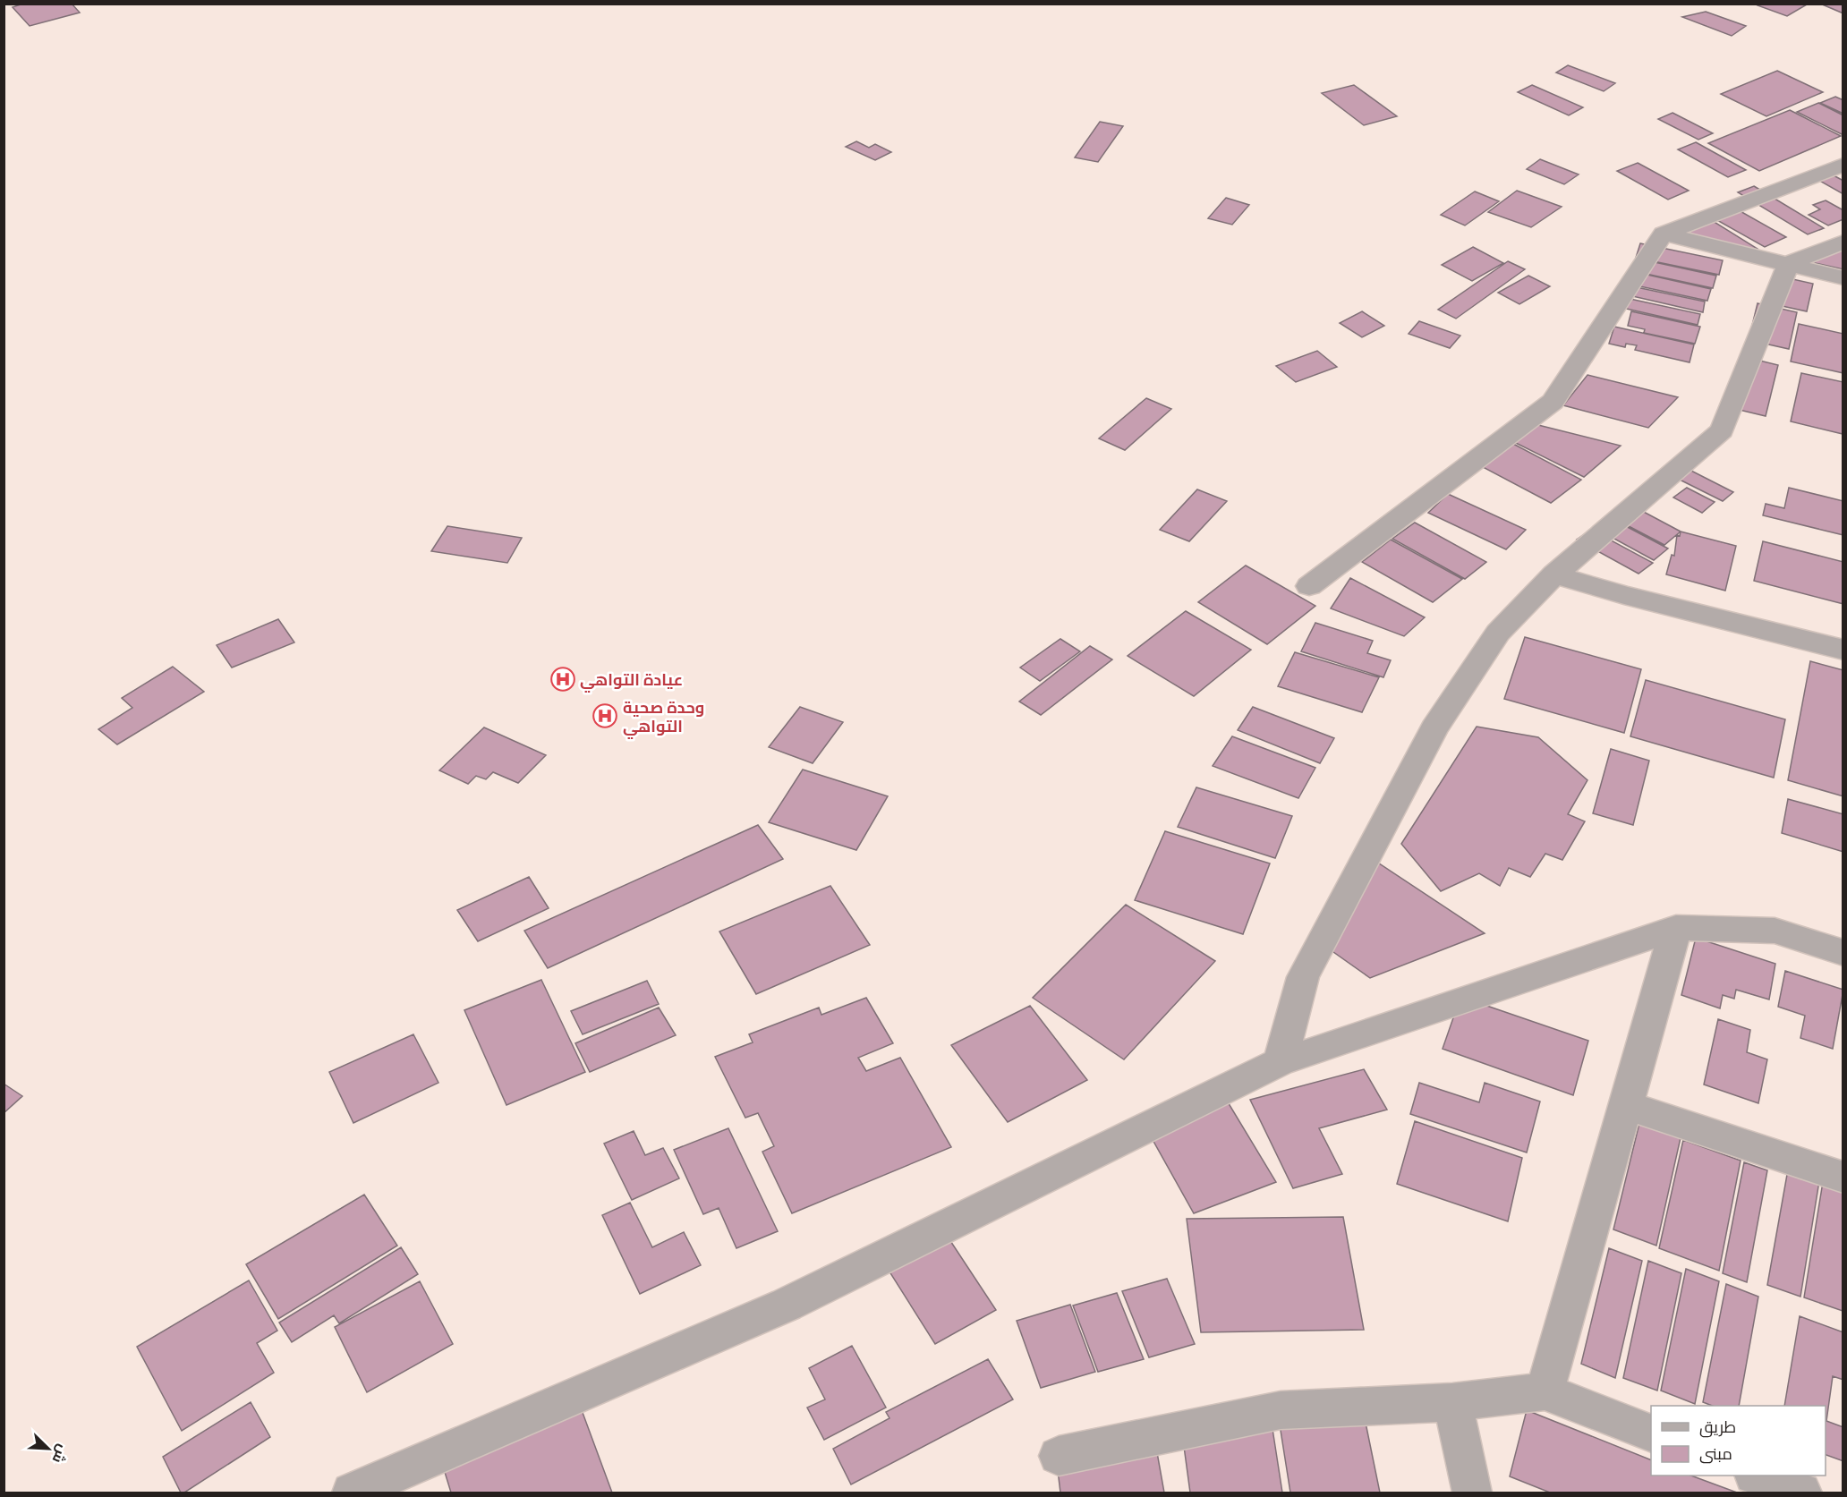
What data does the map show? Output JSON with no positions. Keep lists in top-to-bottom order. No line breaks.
{"places":{"hospital":["عيادة التواهي","وحدة صحية التواهي"]},"legend":["طريق","مبنى"],"north":"bottom right"}
